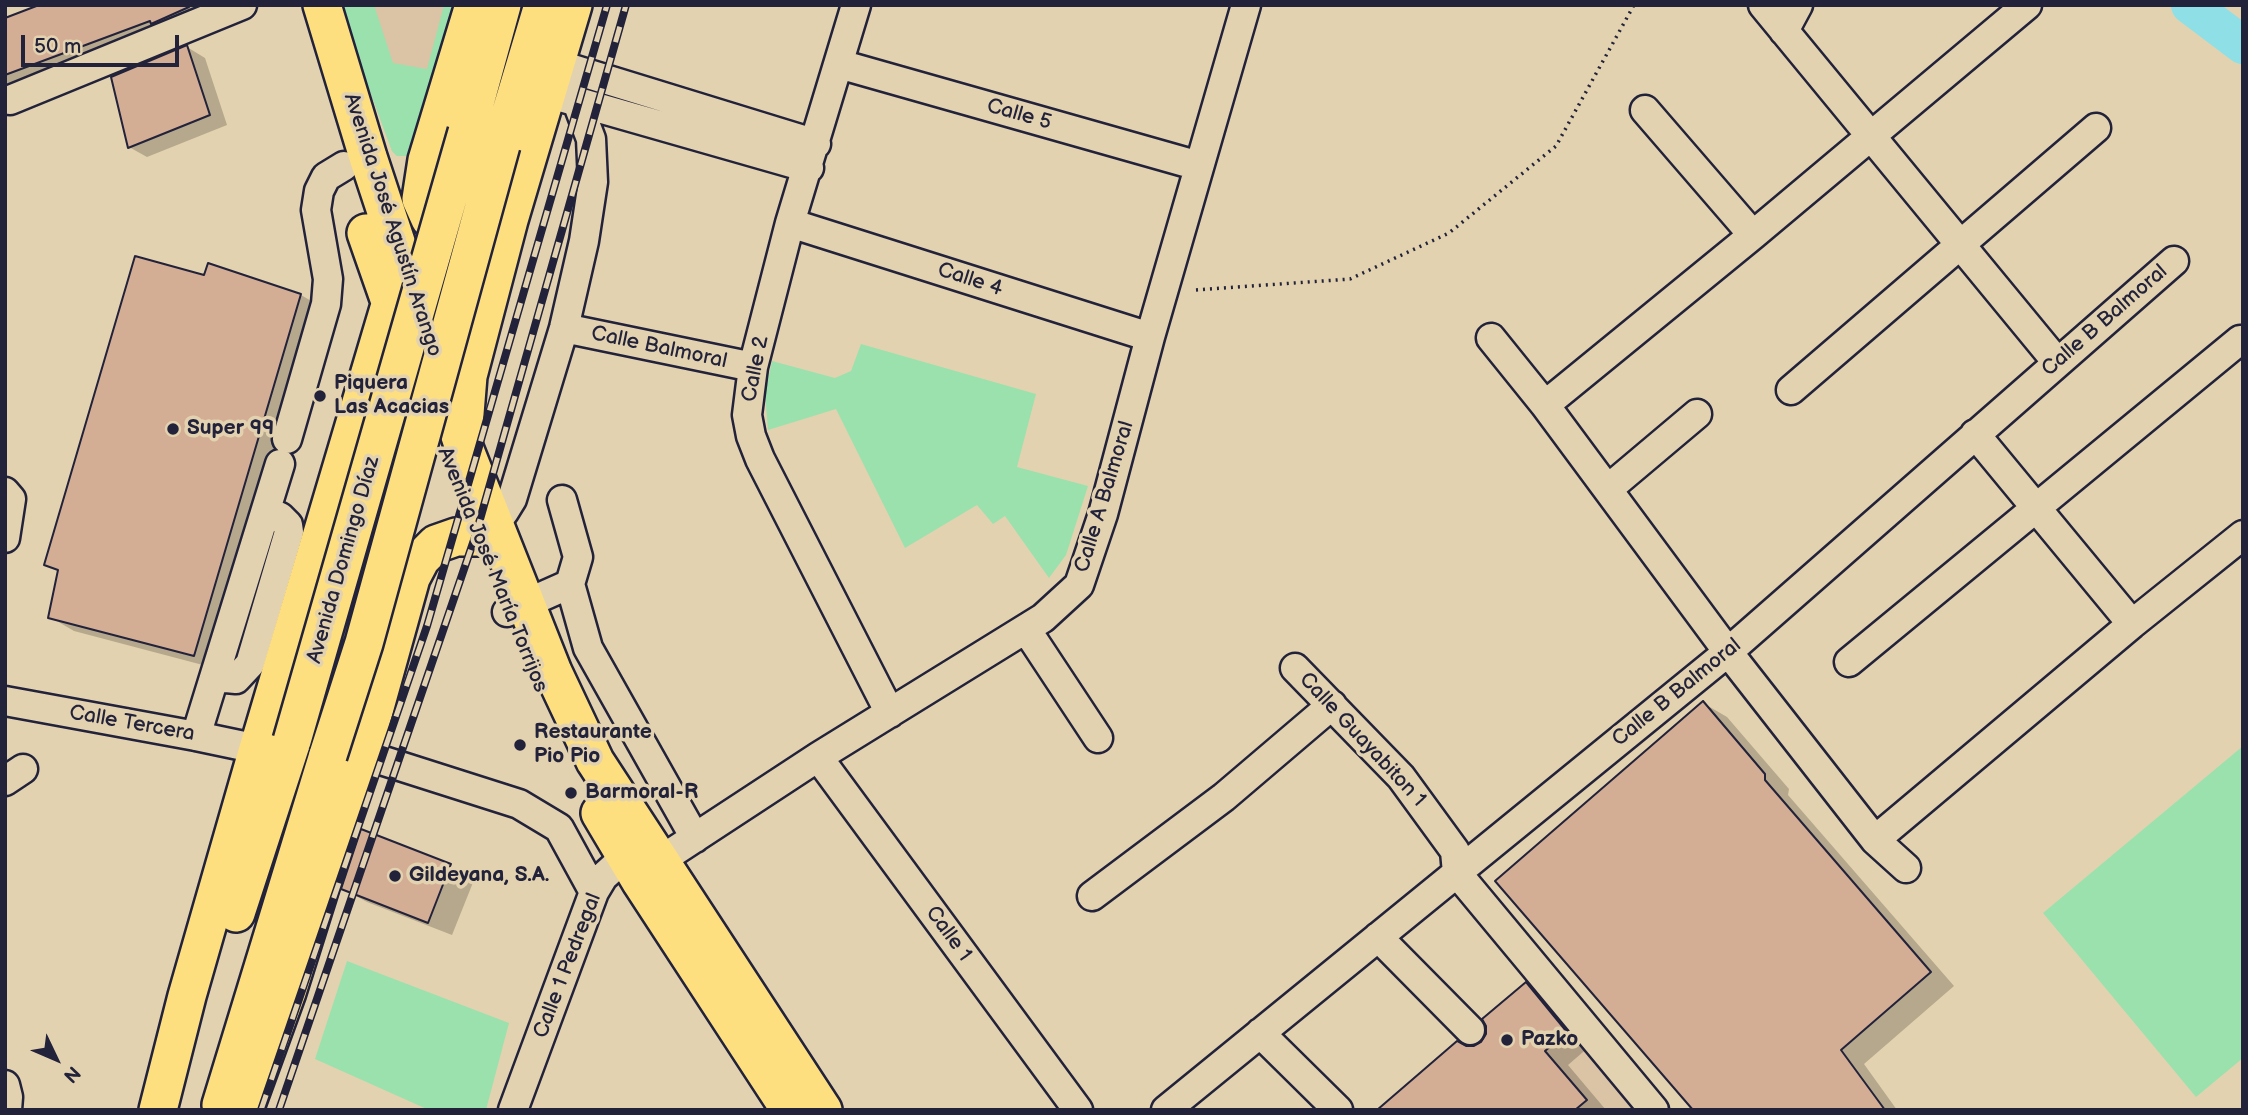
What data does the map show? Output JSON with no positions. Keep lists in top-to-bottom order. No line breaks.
{"streets":{"main road":["Avenida José Agustín Arango","Avenida Domingo Díaz","Avenida José María Torrijos"],"street":["Calle 5","Calle 4","Calle B Balmoral","Calle Balmoral","Calle 2","Calle A Balmoral","Calle Tercera","Calle Guayabiton 1","Calle 1","Calle 1 Pedregal"]},"crossings":[["Calle 5","Calle 2"],["Calle 5","Calle A Balmoral"],["Avenida José Agustín Arango","Avenida José María Torrijos"],["Calle 4","Calle 2"],["Calle 4","Calle A Balmoral"],["Calle B Balmoral","Calle Guayabiton 1"],["Calle Balmoral","Calle 2"],["Calle 2","Calle A Balmoral"],["Calle A Balmoral","Avenida José María Torrijos"],["Calle A Balmoral","Calle 1"],["Calle A Balmoral","Calle 1 Pedregal"],["Avenida Domingo Díaz","Calle Tercera"],["Avenida José María Torrijos","Calle 1 Pedregal"]],"places":["Piquera Las Acacias","Super 99","Restaurante Pio Pio","Barmoral-R","Gildeyana, S.A.","Pazko"],"scale_bar":"50 m","north":"bottom right"}
